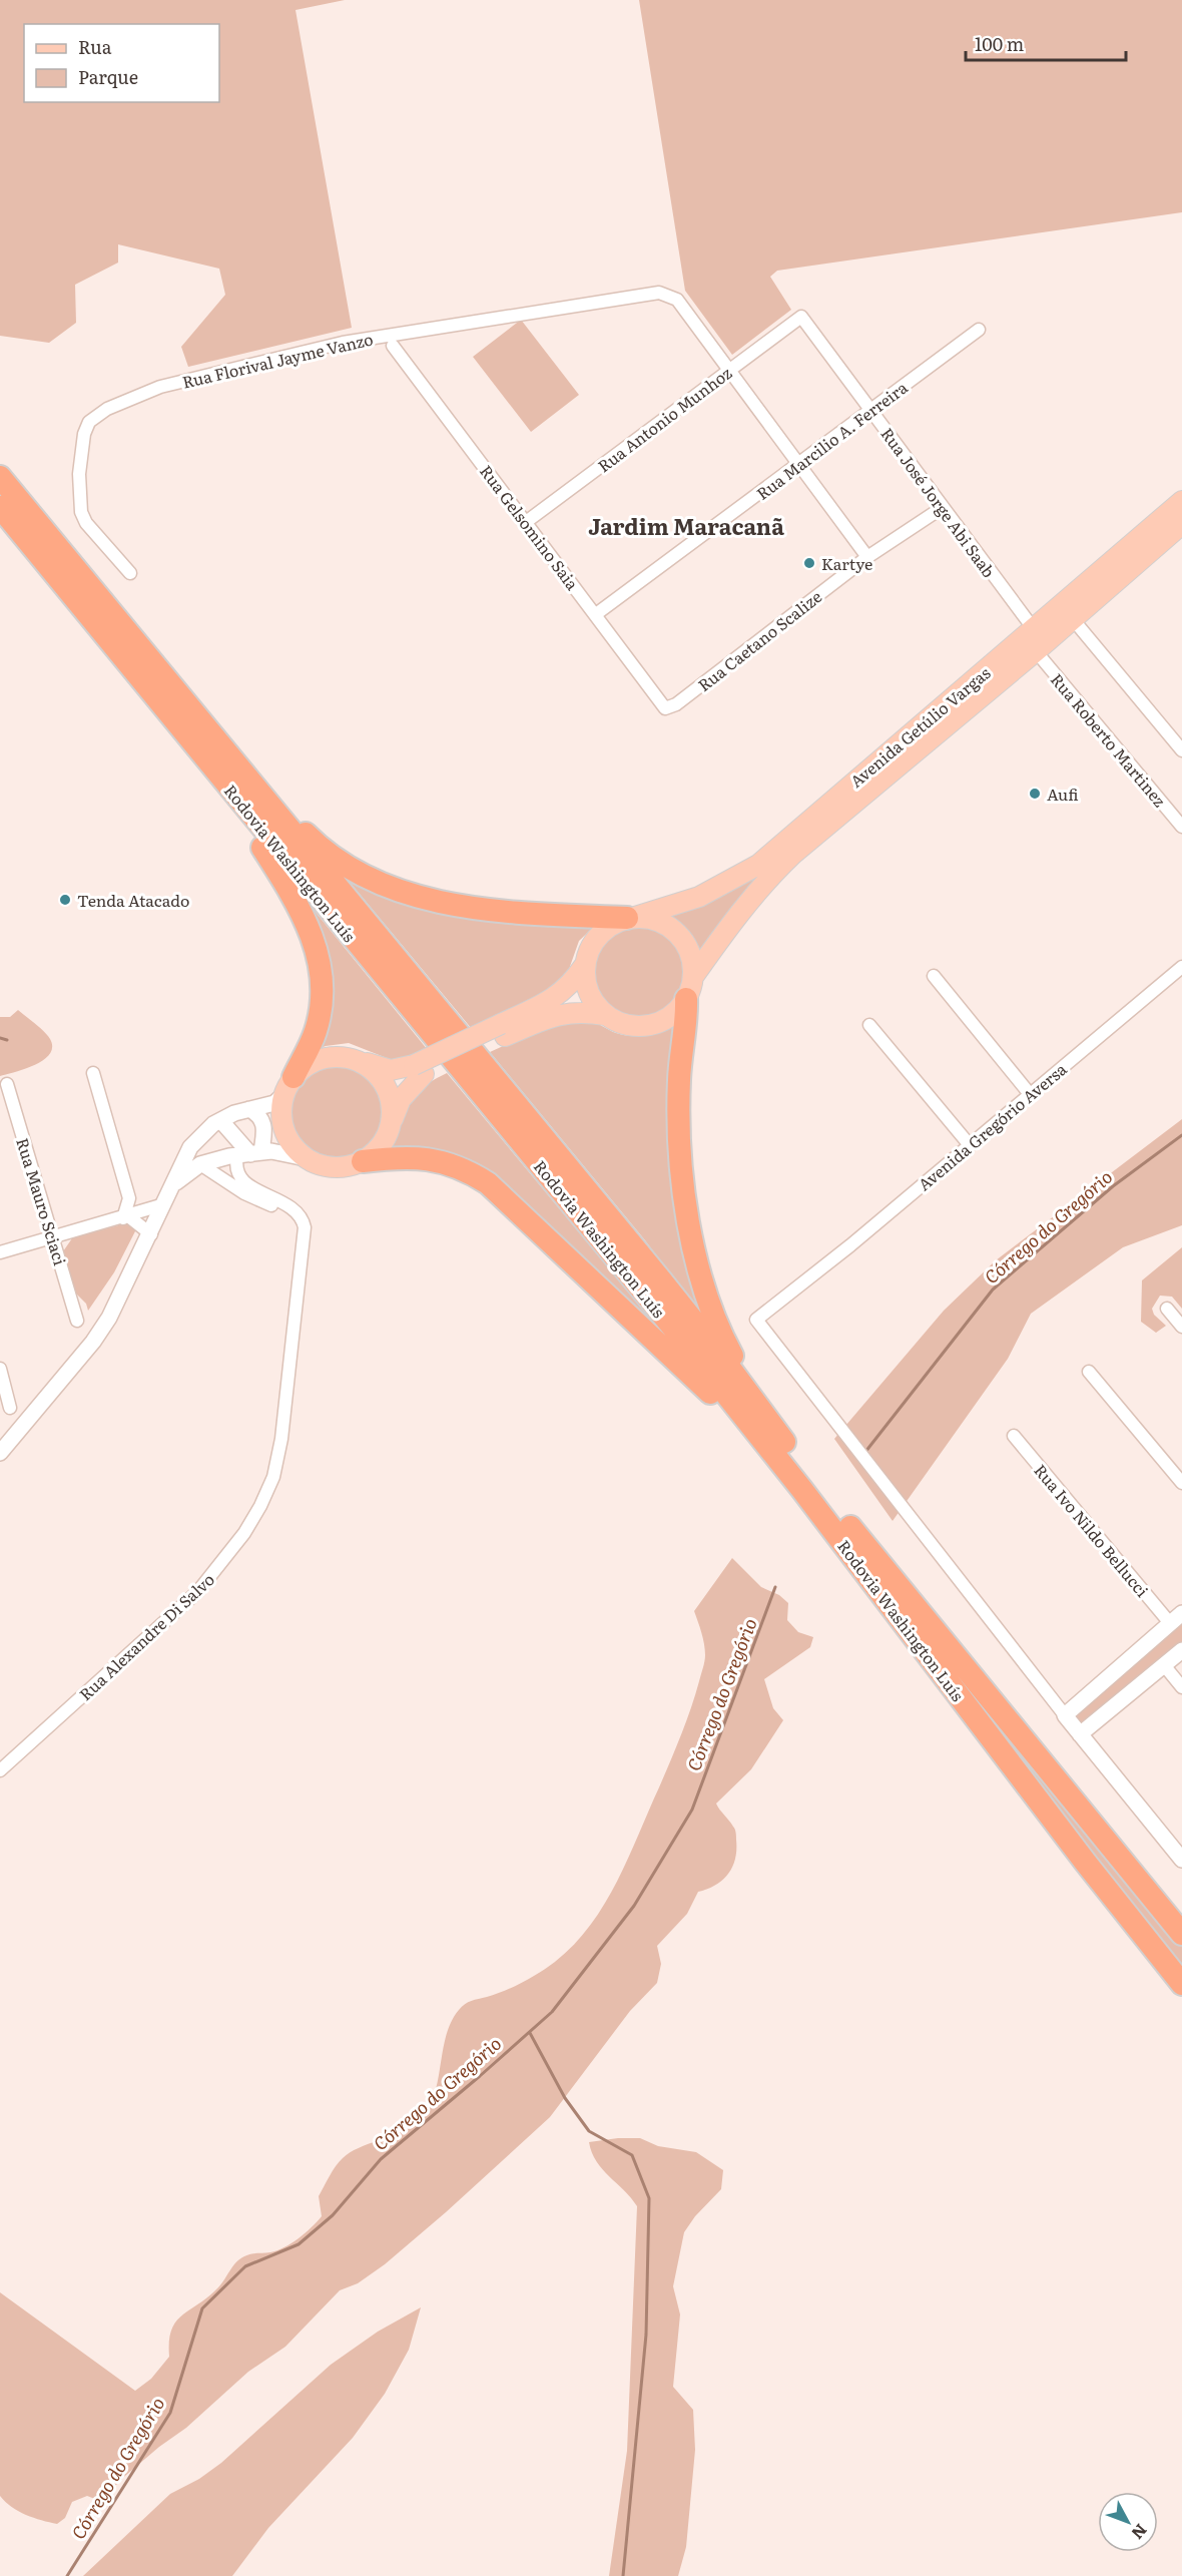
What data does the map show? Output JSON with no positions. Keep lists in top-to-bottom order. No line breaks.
{"streets":{"highway":["Rodovia Washington Luís"],"main road":["Avenida Getúlio Vargas"],"street":["Rua Florival Jayme Vanzo","Rua Antonio Munhoz","Rua Marcilio A. Ferreira","Rua José Jorge Abi Saab","Rua Gelsomino Saia","Rua Caetano Scalize","Rua Roberto Martinez","Avenida Gregório Aversa","Rua Mauro Sciaci","Rua Ivo Nildo Bellucci","Rua Alexandre Di Salvo"]},"crossings":[["Rua Florival Jayme Vanzo","Rua Antonio Munhoz"],["Rua Antonio Munhoz","Rua José Jorge Abi Saab"],["Rua Antonio Munhoz","Rua Gelsomino Saia"],["Rua Marcilio A. Ferreira","Rua José Jorge Abi Saab"],["Rua Marcilio A. Ferreira","Rua Gelsomino Saia"],["Rua José Jorge Abi Saab","Rua Caetano Scalize"],["Rua José Jorge Abi Saab","Avenida Getúlio Vargas"],["Rua Gelsomino Saia","Rua Caetano Scalize"],["Avenida Getúlio Vargas","Rua Roberto Martinez"]],"districts":["Jardim Maracanã"],"water":["Córrego do Gregório"],"places":["Kartye","Aufi","Tenda Atacado"],"legend":["Rua","Parque"],"scale_bar":"100 m","north":"bottom right"}
